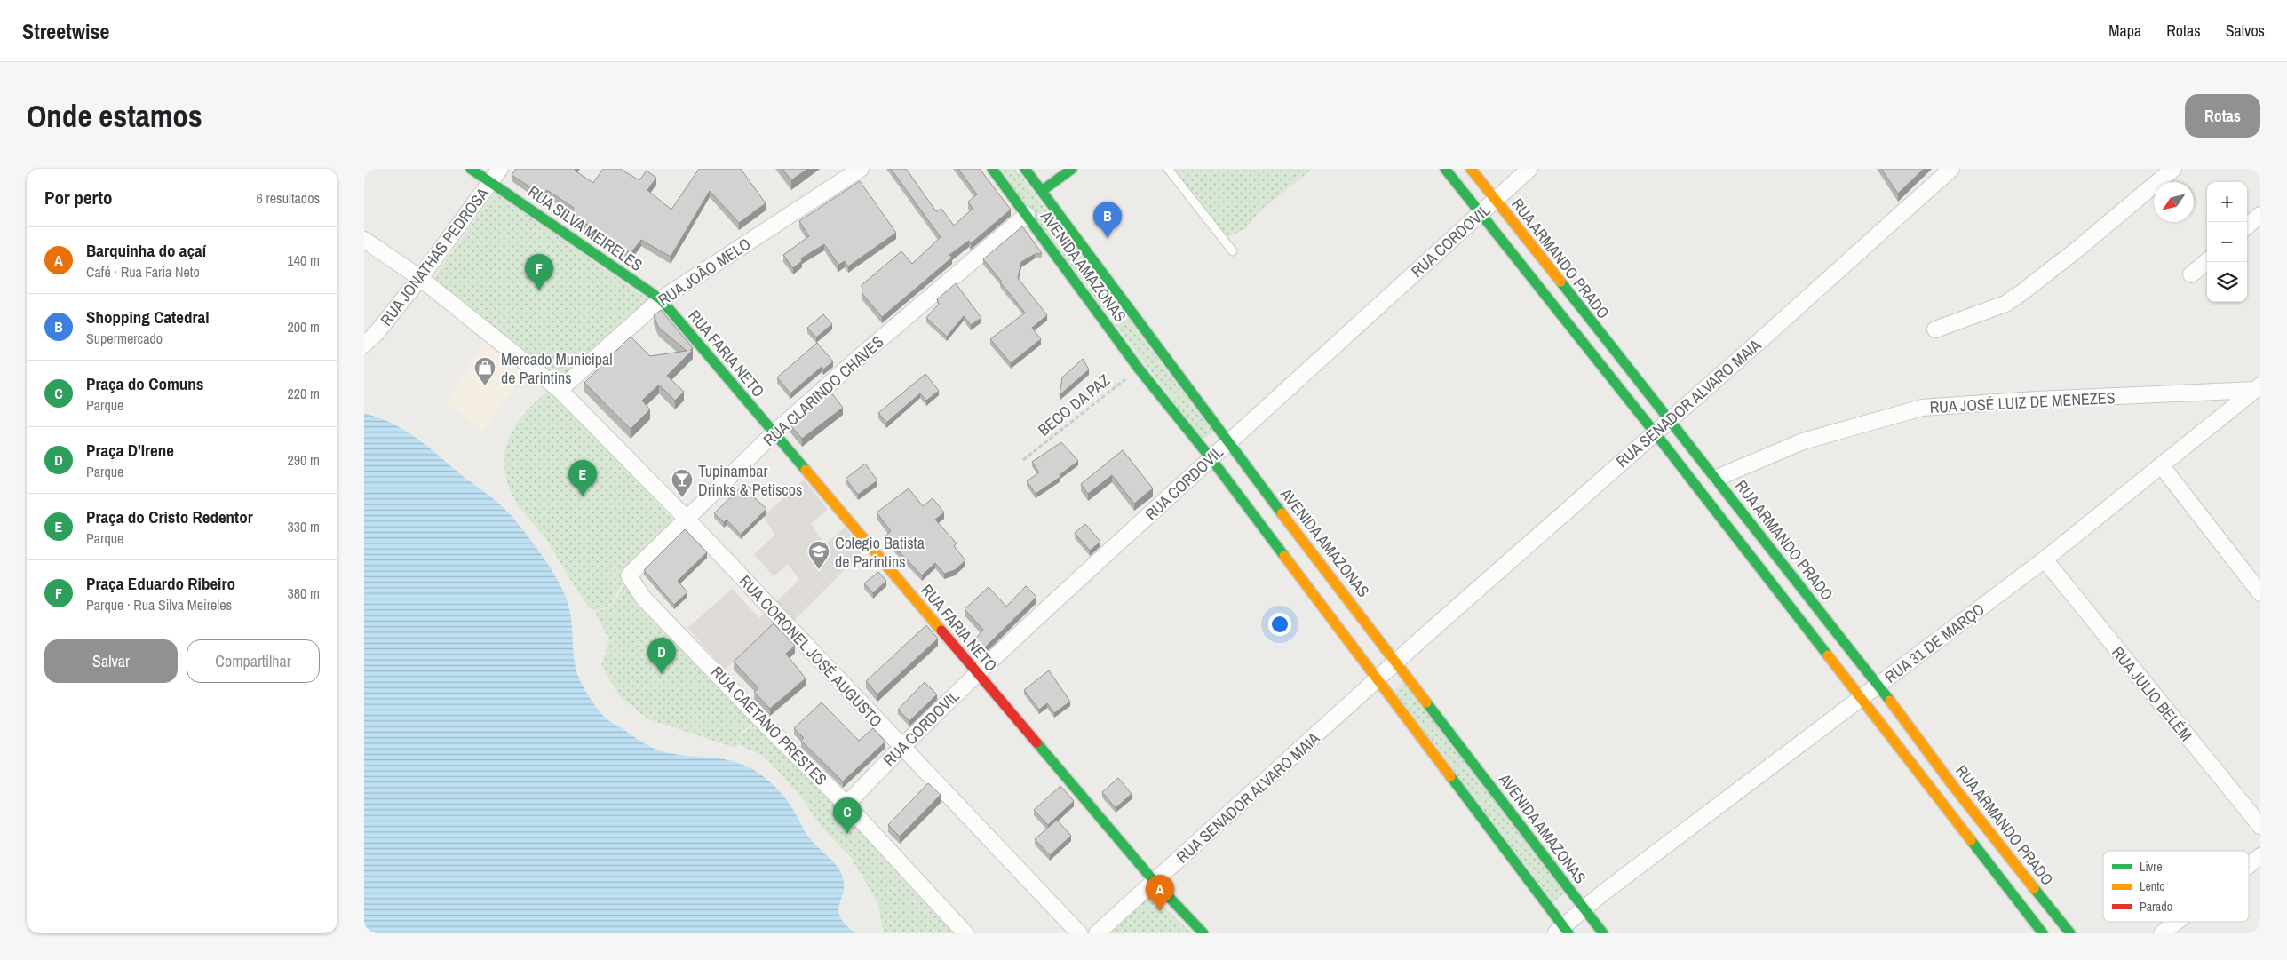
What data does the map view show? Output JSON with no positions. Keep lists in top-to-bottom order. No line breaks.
{"streets":{"street":["RUA SILVA MEIRELES","RUA CORDOVIL","RUA JONATHAS PEDROSA","RUA ARMANDO PRADO","AVENIDA AMAZONAS","RUA JOÃO MELO","RUA FARIA NETO","RUA CLARINDO CHAVES","RUA JOSÉ LUIZ DE MENEZES","RUA SENADOR ALVARO MAIA","RUA 31 DE MARÇO","RUA CORONEL JOSÉ AUGUSTO","RUA JULIO BELÉM","RUA CAETANO PRESTES"],"path":["BECO DA PAZ"]},"crossings":[["RUA SILVA MEIRELES","RUA JONATHAS PEDROSA"],["RUA SILVA MEIRELES","RUA JOÃO MELO"],["RUA SILVA MEIRELES","RUA FARIA NETO"],["RUA CORDOVIL","RUA ARMANDO PRADO"],["RUA CORDOVIL","AVENIDA AMAZONAS"],["RUA CORDOVIL","RUA FARIA NETO"],["RUA CORDOVIL","RUA CORONEL JOSÉ AUGUSTO"],["RUA CORDOVIL","RUA CAETANO PRESTES"],["RUA JONATHAS PEDROSA","RUA CORONEL JOSÉ AUGUSTO"],["RUA ARMANDO PRADO","RUA JOSÉ LUIZ DE MENEZES"],["RUA ARMANDO PRADO","RUA SENADOR ALVARO MAIA"],["RUA ARMANDO PRADO","RUA 31 DE MARÇO"],["AVENIDA AMAZONAS","RUA CLARINDO CHAVES"],["AVENIDA AMAZONAS","RUA SENADOR ALVARO MAIA"],["AVENIDA AMAZONAS","BECO DA PAZ"],["AVENIDA AMAZONAS","RUA 31 DE MARÇO"],["RUA JOÃO MELO","RUA FARIA NETO"],["RUA JOÃO MELO","RUA CORONEL JOSÉ AUGUSTO"],["RUA FARIA NETO","RUA CLARINDO CHAVES"],["RUA FARIA NETO","RUA SENADOR ALVARO MAIA"],["RUA CLARINDO CHAVES","RUA CORONEL JOSÉ AUGUSTO"],["RUA CLARINDO CHAVES","RUA CAETANO PRESTES"],["RUA JOSÉ LUIZ DE MENEZES","RUA 31 DE MARÇO"],["RUA 31 DE MARÇO","RUA JULIO BELÉM"]],"places":{"shop":["Mercado Municipal de Parintins"],"bar":["Tupinambar Drinks & Petiscos"],"school or university":["Colegio Batista de Parintins"]},"legend":["Livre","Lento","Parado"],"north":"bottom left","page":{"header":"Streetwise","nav":["Mapa","Rotas","Salvos"],"buttons":["Rotas",["Salvar","Compartilhar"]],"title":"Onde estamos","heading":["Por perto","6 resultados"],"map_buttons":["+","−"],"pins":["B","F","E","D","C","A"],"list":[{"mark":"A","name":"Barquinha do açaí","note":"Café · Rua Faria Neto","value":"140 m"},{"mark":"B","name":"Shopping Catedral","note":"Supermercado","value":"200 m"},{"mark":"C","name":"Praça do Comuns","note":"Parque","value":"220 m"},{"mark":"D","name":"Praça D'Irene","note":"Parque","value":"290 m"},{"mark":"E","name":"Praça do Cristo Redentor","note":"Parque","value":"330 m"},{"mark":"F","name":"Praça Eduardo Ribeiro","note":"Parque · Rua Silva Meireles","value":"380 m"}]}}
